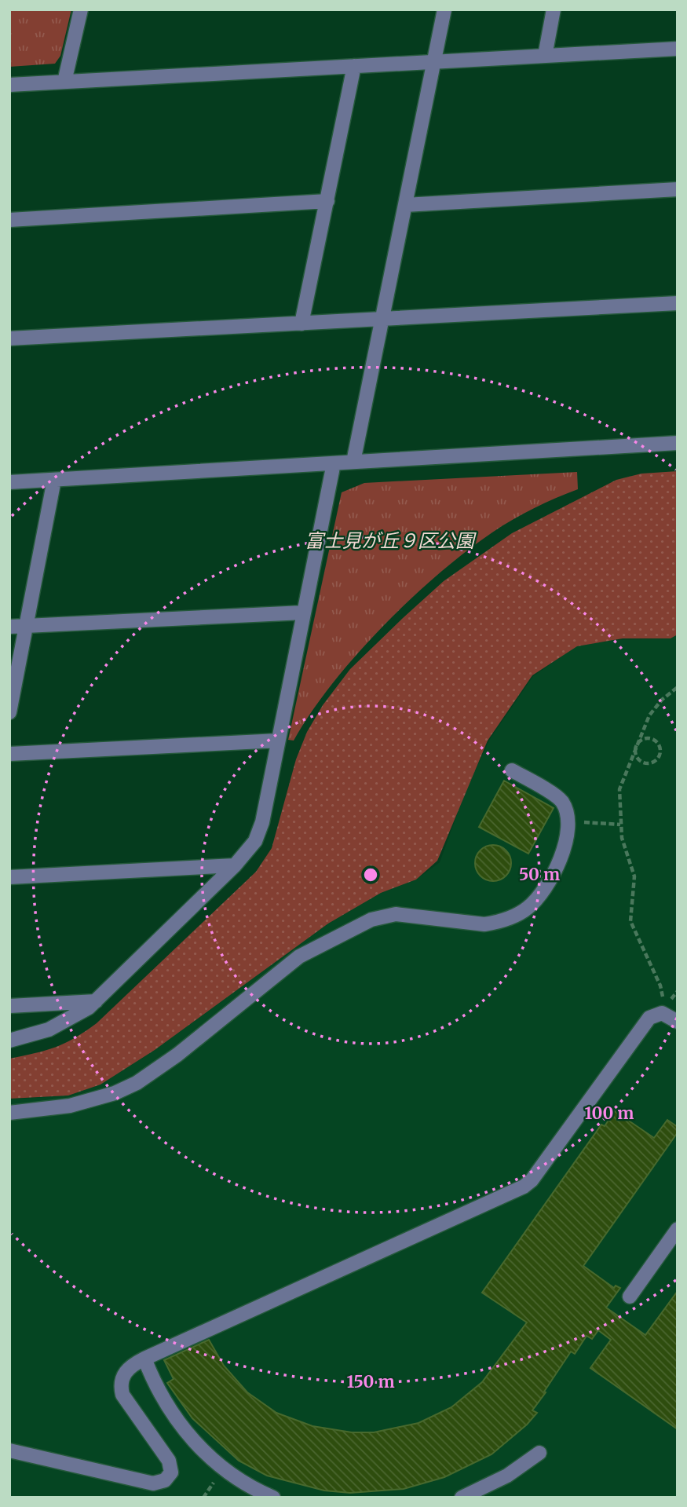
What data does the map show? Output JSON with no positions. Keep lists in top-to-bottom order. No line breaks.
{"parks":["富士見が丘９区公園"],"rings":["50 m","100 m","150 m"]}
